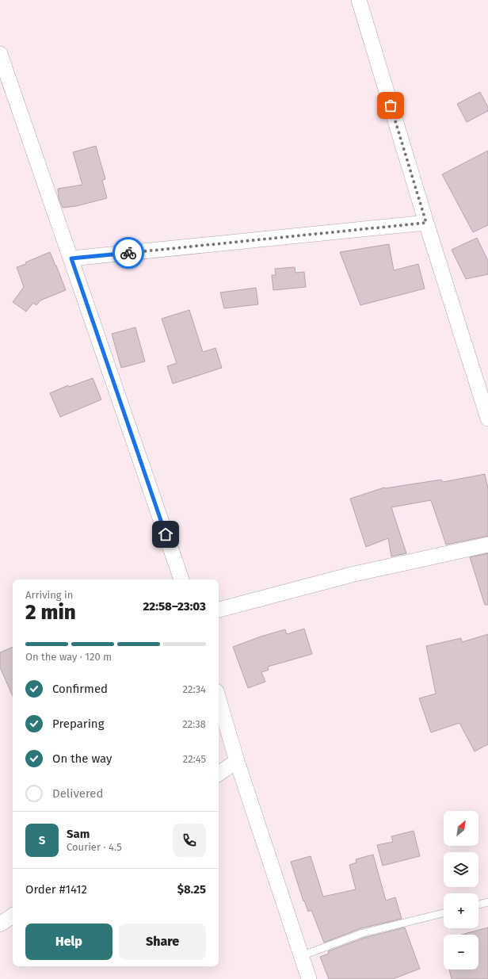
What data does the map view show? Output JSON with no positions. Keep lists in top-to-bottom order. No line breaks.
{"north":"top right","page":{"heading":["2 min","Arriving in","22:58–23:03"],"panel":["Sam","Courier · 4.5","Order #1412","$8.25"],"bar":"On the way · 120 m","list":[["Confirmed","22:34"],["Preparing","22:38"],["On the way","22:45"],"Delivered"],"map_buttons":["+","−"],"round":"S","buttons":["Help","Share"]}}
